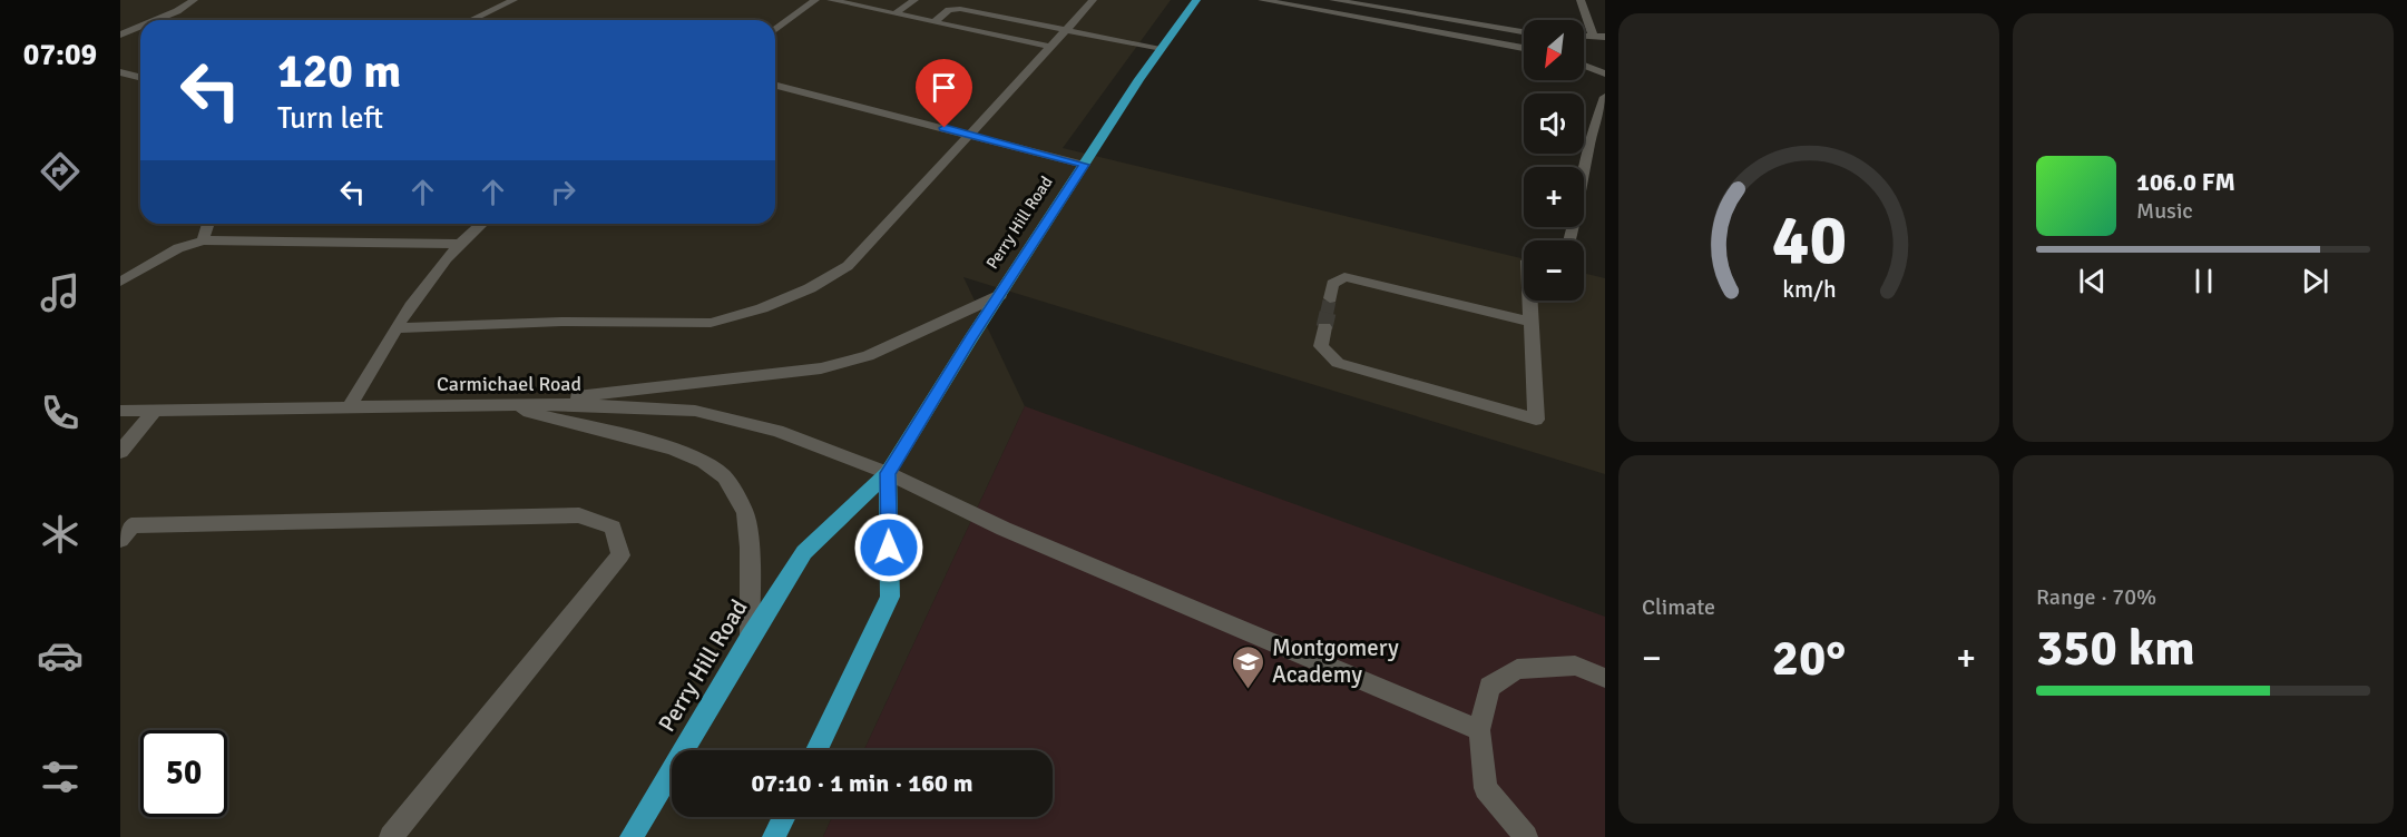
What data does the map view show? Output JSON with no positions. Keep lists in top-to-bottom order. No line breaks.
{"streets":{"main road":["Perry Hill Road"],"street":["Carmichael Road"]},"crossings":[["Perry Hill Road","Carmichael Road"]],"places":{"school or university":["Montgomery Academy"]},"north":"bottom left","page":{"tabs":"07:09","map_buttons":["+","−"],"turn":["120 m","Turn left"],"song":["106.0 FM","Music"],"tile":["Climate",["Range · 70%","350 km"]],"heat":["−","20°","+"],"limit":"50","trip":"07:10 · 1 min · 160 m","gauge":["40","km/h"]}}
